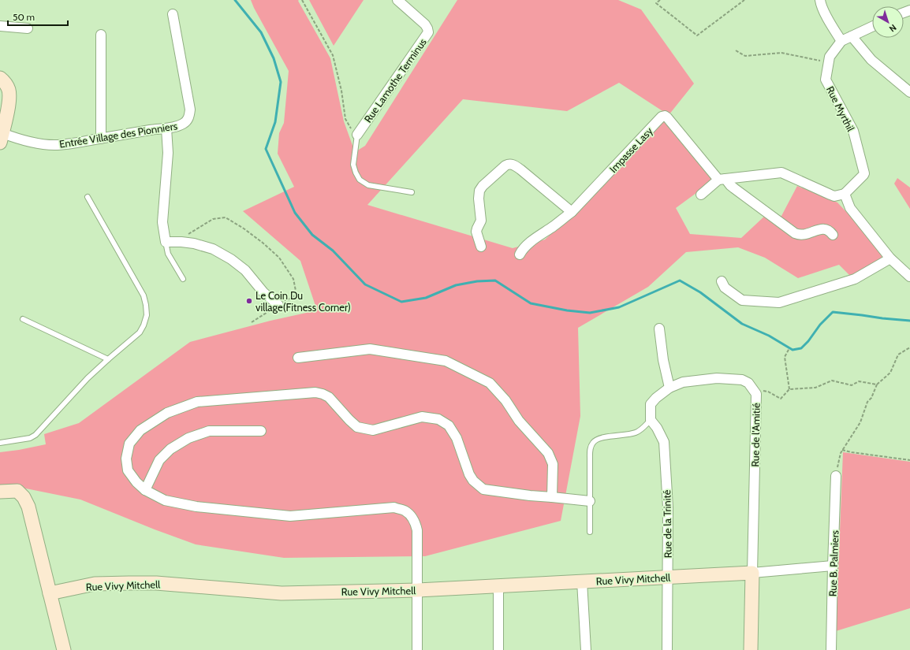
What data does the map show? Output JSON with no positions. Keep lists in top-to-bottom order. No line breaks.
{"streets":{"street":["Rue Lamothe Terminus","Rue Myrthil","Entrée Village des Pionniers","Impasse Lasy","Rue de l'Amitié","Rue de la Trinité","Rue B. Palmiers","Rue Vivy Mitchell"]},"crossings":[["Rue de l'Amitié","Rue de la Trinité"],["Rue de l'Amitié","Rue Vivy Mitchell"],["Rue de la Trinité","Rue Vivy Mitchell"],["Rue B. Palmiers","Rue Vivy Mitchell"]],"places":["Le Coin Du village(Fitness Corner)"],"scale_bar":"50 m","north":"bottom right"}
